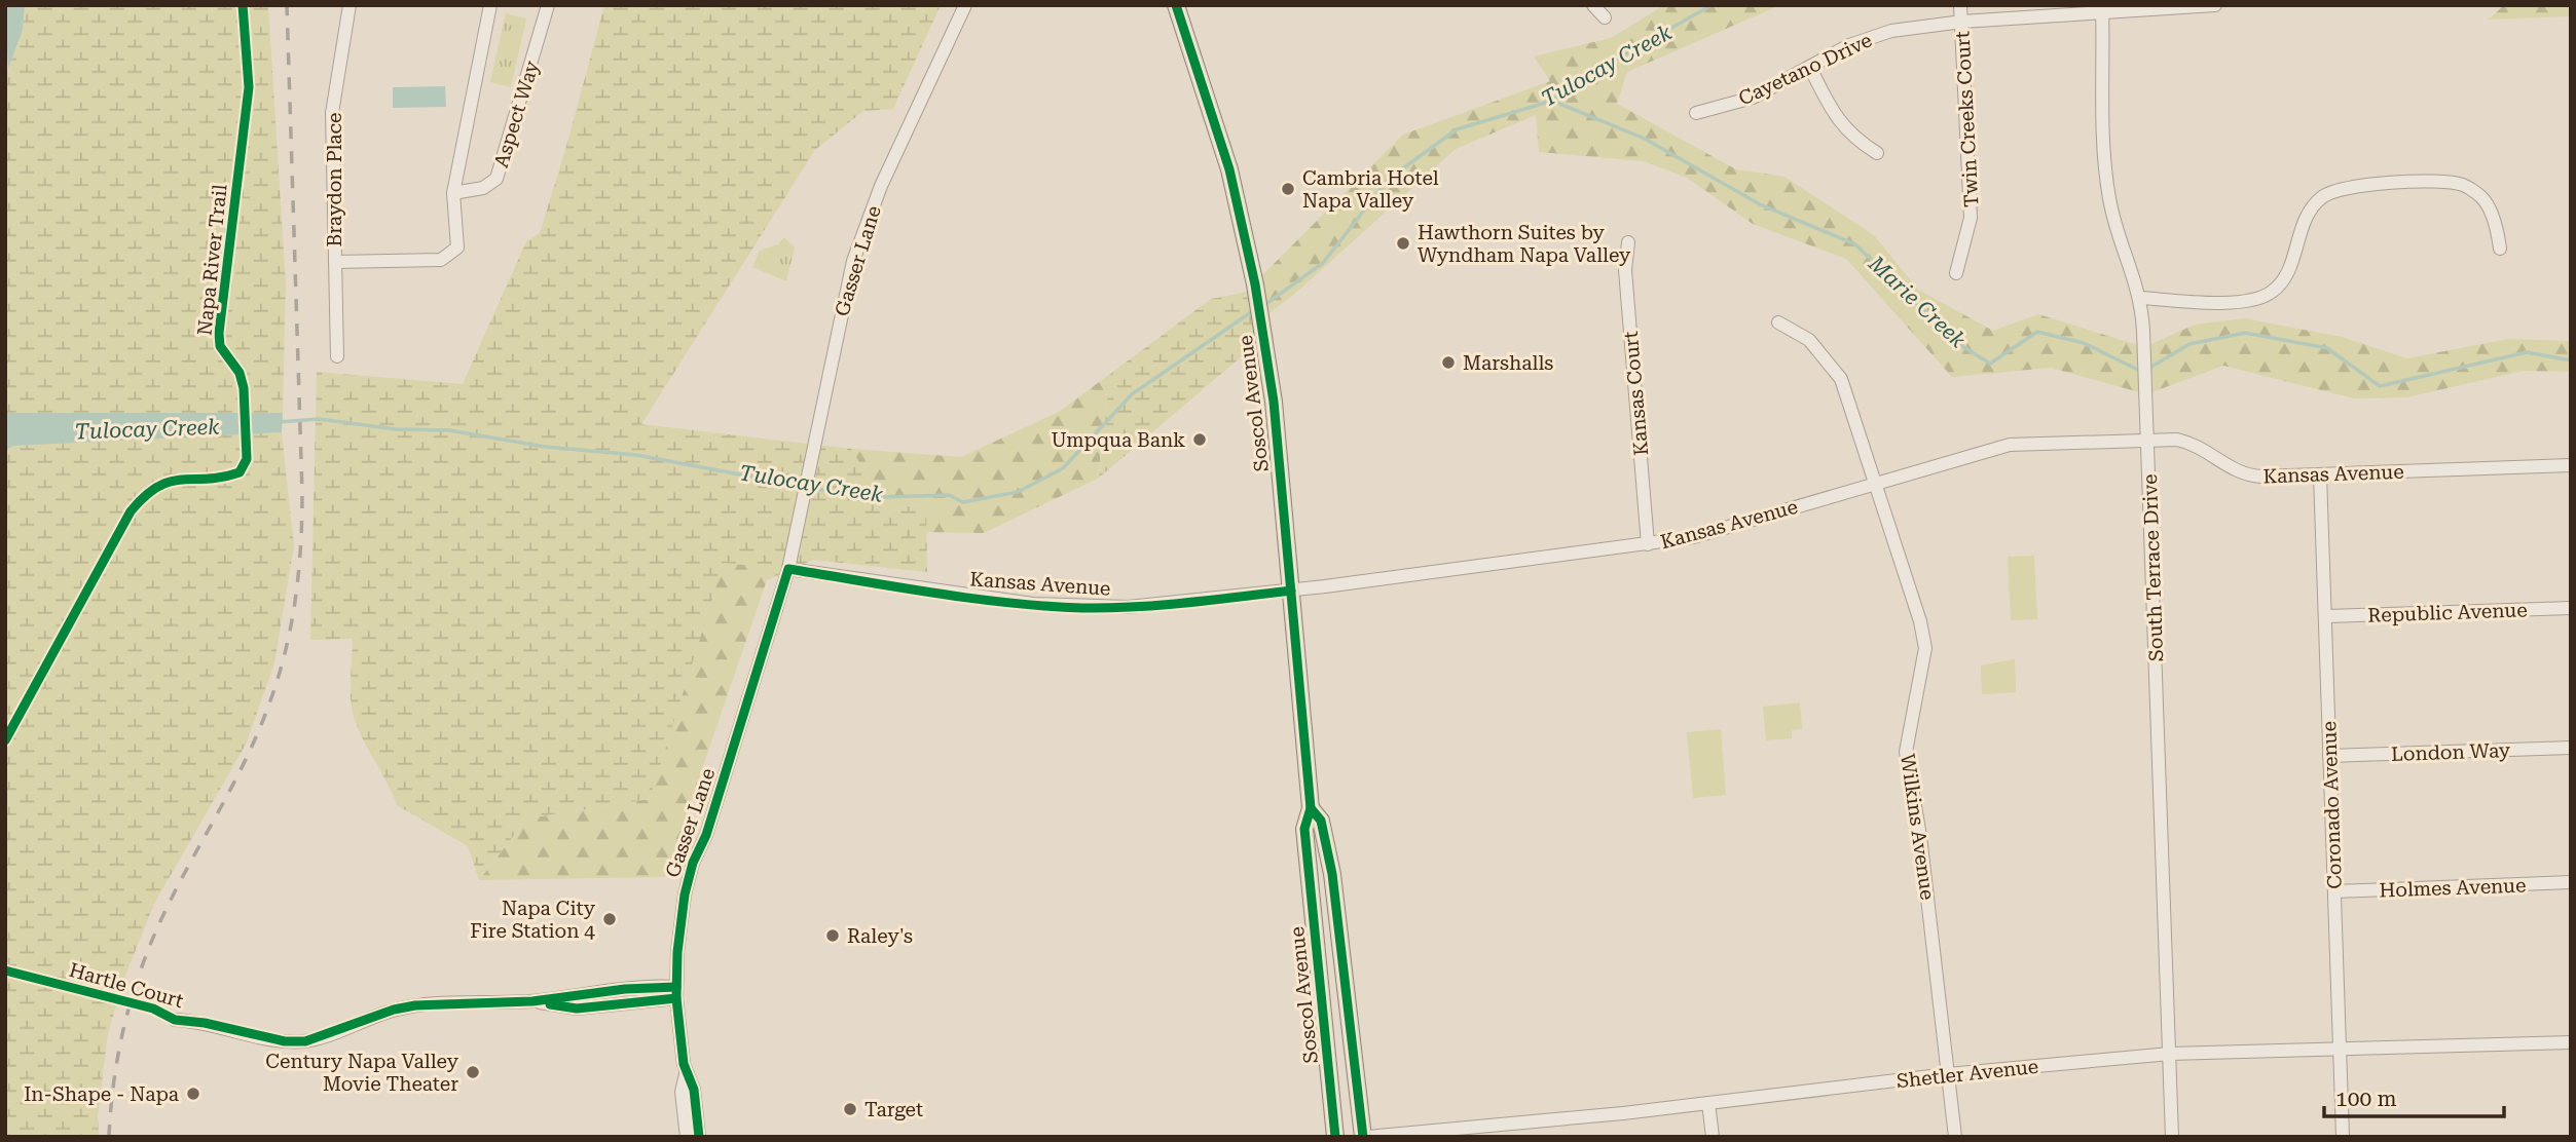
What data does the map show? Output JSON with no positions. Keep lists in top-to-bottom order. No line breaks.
{"streets":{"main road":["Soscol Avenue"],"street":["Cayetano Drive","Aspect Way","Twin Creeks Court","Braydon Place","Gasser Lane","Kansas Court","Kansas Avenue","South Terrace Drive","Republic Avenue","London Way","Coronado Avenue","Wilkins Avenue","Holmes Avenue","Hartle Court","Shetler Avenue"],"cycle path":["Napa River Trail"]},"crossings":[["Cayetano Drive","Twin Creeks Court"],["Cayetano Drive","South Terrace Drive"],["Aspect Way","Braydon Place"],["Gasser Lane","Kansas Avenue"],["Gasser Lane","Hartle Court"],["Kansas Court","Kansas Avenue"],["Soscol Avenue","Kansas Avenue"],["Soscol Avenue","Shetler Avenue"],["Kansas Avenue","South Terrace Drive"],["Kansas Avenue","Coronado Avenue"],["Kansas Avenue","Wilkins Avenue"],["South Terrace Drive","Shetler Avenue"],["Republic Avenue","Coronado Avenue"],["London Way","Coronado Avenue"],["Coronado Avenue","Holmes Avenue"],["Coronado Avenue","Shetler Avenue"],["Wilkins Avenue","Shetler Avenue"]],"water":["Tulocay Creek","Marie Creek"],"places":["Cambria Hotel Napa Valley","Hawthorn Suites by Wyndham Napa Valley","Marshalls","Umpqua Bank","Napa City Fire Station 4","Raley's","Century Napa Valley Movie Theater","In-Shape - Napa","Target"],"scale_bar":"100 m"}
